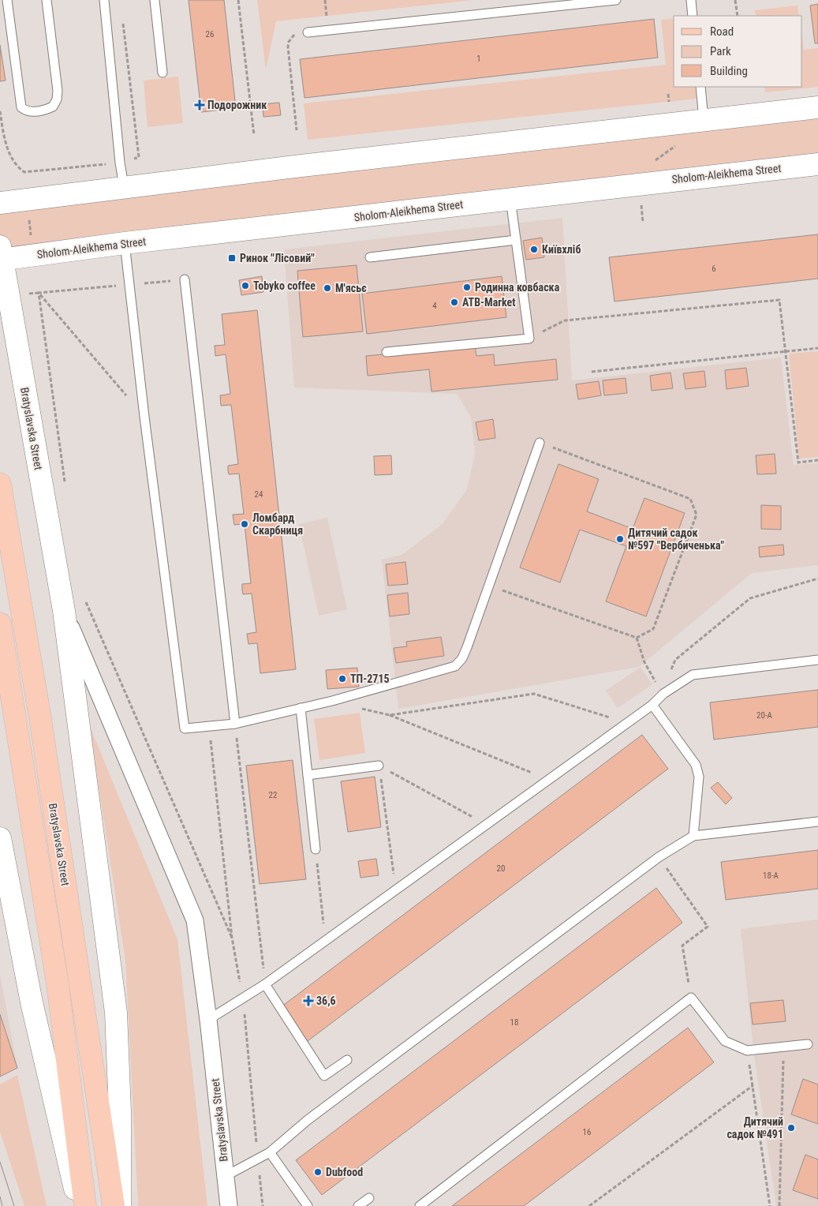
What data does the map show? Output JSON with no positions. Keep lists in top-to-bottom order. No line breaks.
{"streets":{"main road":["Bratyslavska Street"],"street":["Sholom-Aleikhema Street"]},"crossings":[["Sholom-Aleikhema Street","Bratyslavska Street"]],"places":{"health":["Подорожник","36,6"],"other":["Київхліб","Tobyko coffee","Родинна ковбаска","М'ясьє","ATB-Market","Ломбард Скарбниця","Дитячий садок №597 \"Вербиченька\"","ТП-2715","Дитячий садок №491","Dubfood"],"transit":["Ринок \"Лісовий\""]},"house_numbers":["26","1","6","4","24","20-А","22","20","18-А","18","16"],"legend":["Road","Park","Building"]}
